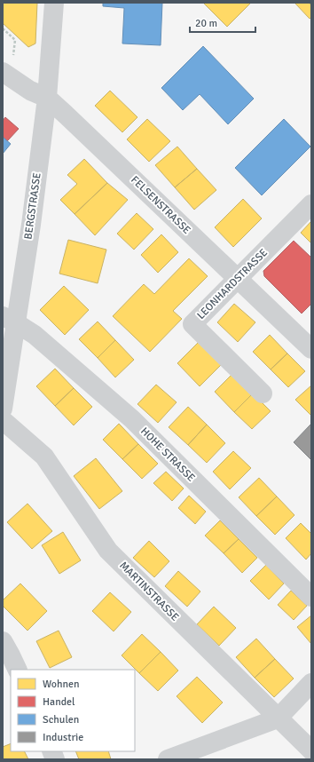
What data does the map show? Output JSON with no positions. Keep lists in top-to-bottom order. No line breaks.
{"streets":{"street":["FELSENSTRASSE","BERGSTRASSE","LEONHARDSTRASSE","HOHE STRASSE","MARTINSTRASSE"]},"crossings":[["FELSENSTRASSE","BERGSTRASSE"],["FELSENSTRASSE","LEONHARDSTRASSE"],["BERGSTRASSE","HOHE STRASSE"]],"legend":["Wohnen","Handel","Schulen","Industrie"],"scale_bar":"20 m"}
